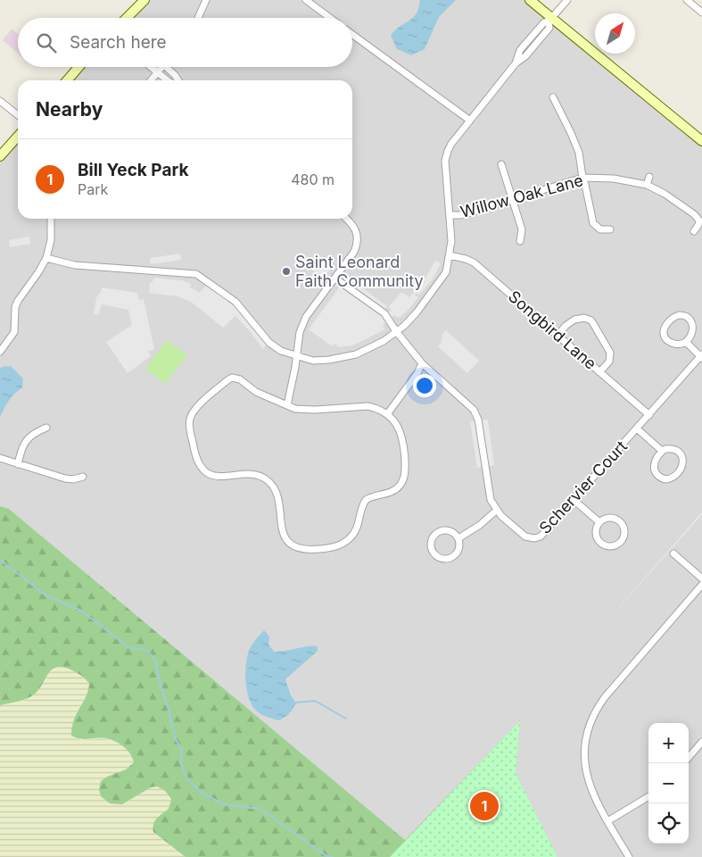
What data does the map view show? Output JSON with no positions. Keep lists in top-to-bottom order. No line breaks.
{"streets":{"street":["Willow Oak Lane","Songbird Lane","Schervier Court"]},"crossings":[["Songbird Lane","Schervier Court"]],"places":["Saint Leonard Faith Community"],"north":"top right","page":{"search":"Search here","heading":"Nearby","list":[{"mark":"1","name":"Bill Yeck Park","note":"Park","value":"480 m"}],"map_buttons":["+","−"],"pins":"1"}}
